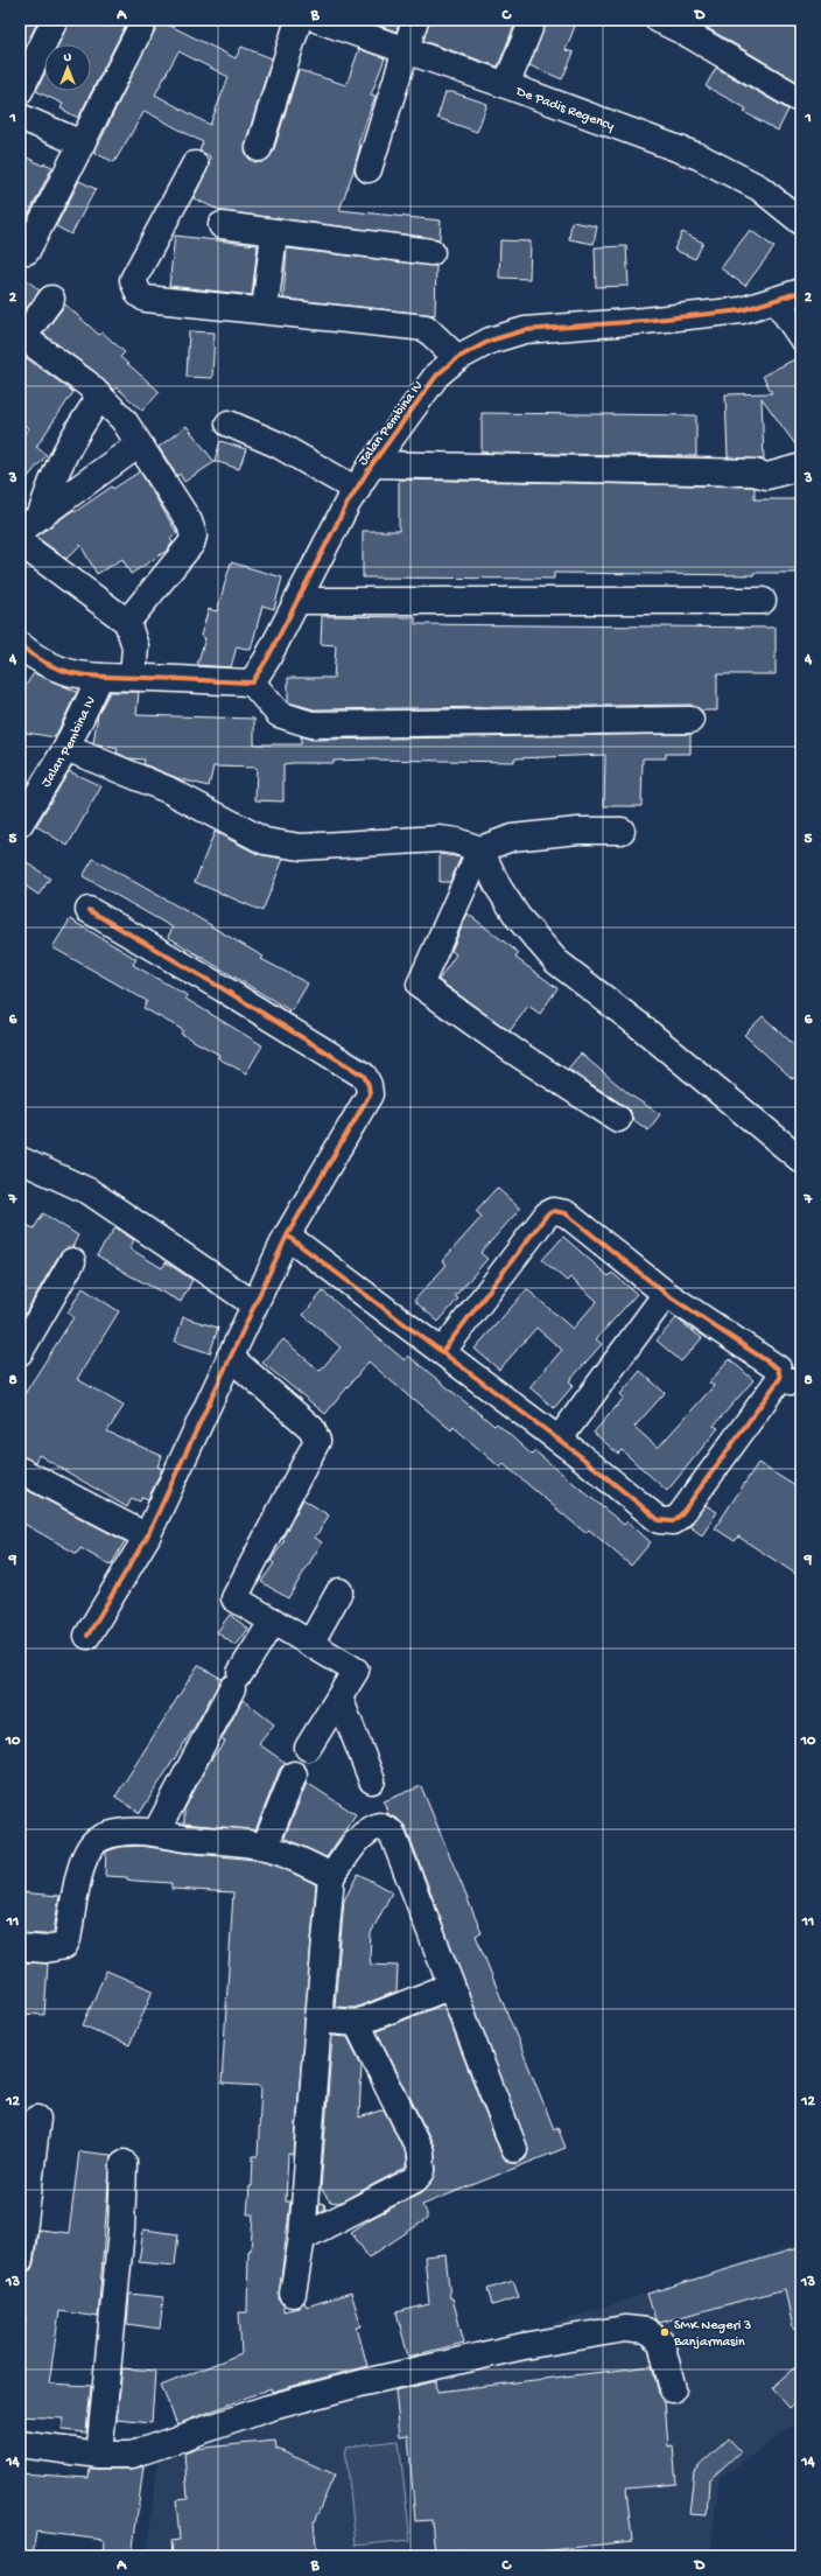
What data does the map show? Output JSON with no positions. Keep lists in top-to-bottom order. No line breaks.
{"streets":{"street":["De Padis Regency","Jalan Pembina IV"]},"places":["SMK Negeri 3 Banjarmasin"],"north":"top","grid":{"columns":["A","B","C","D"],"rows":["1","2","3","4","5","6","7","8","9","10","11","12","13","14"]}}
